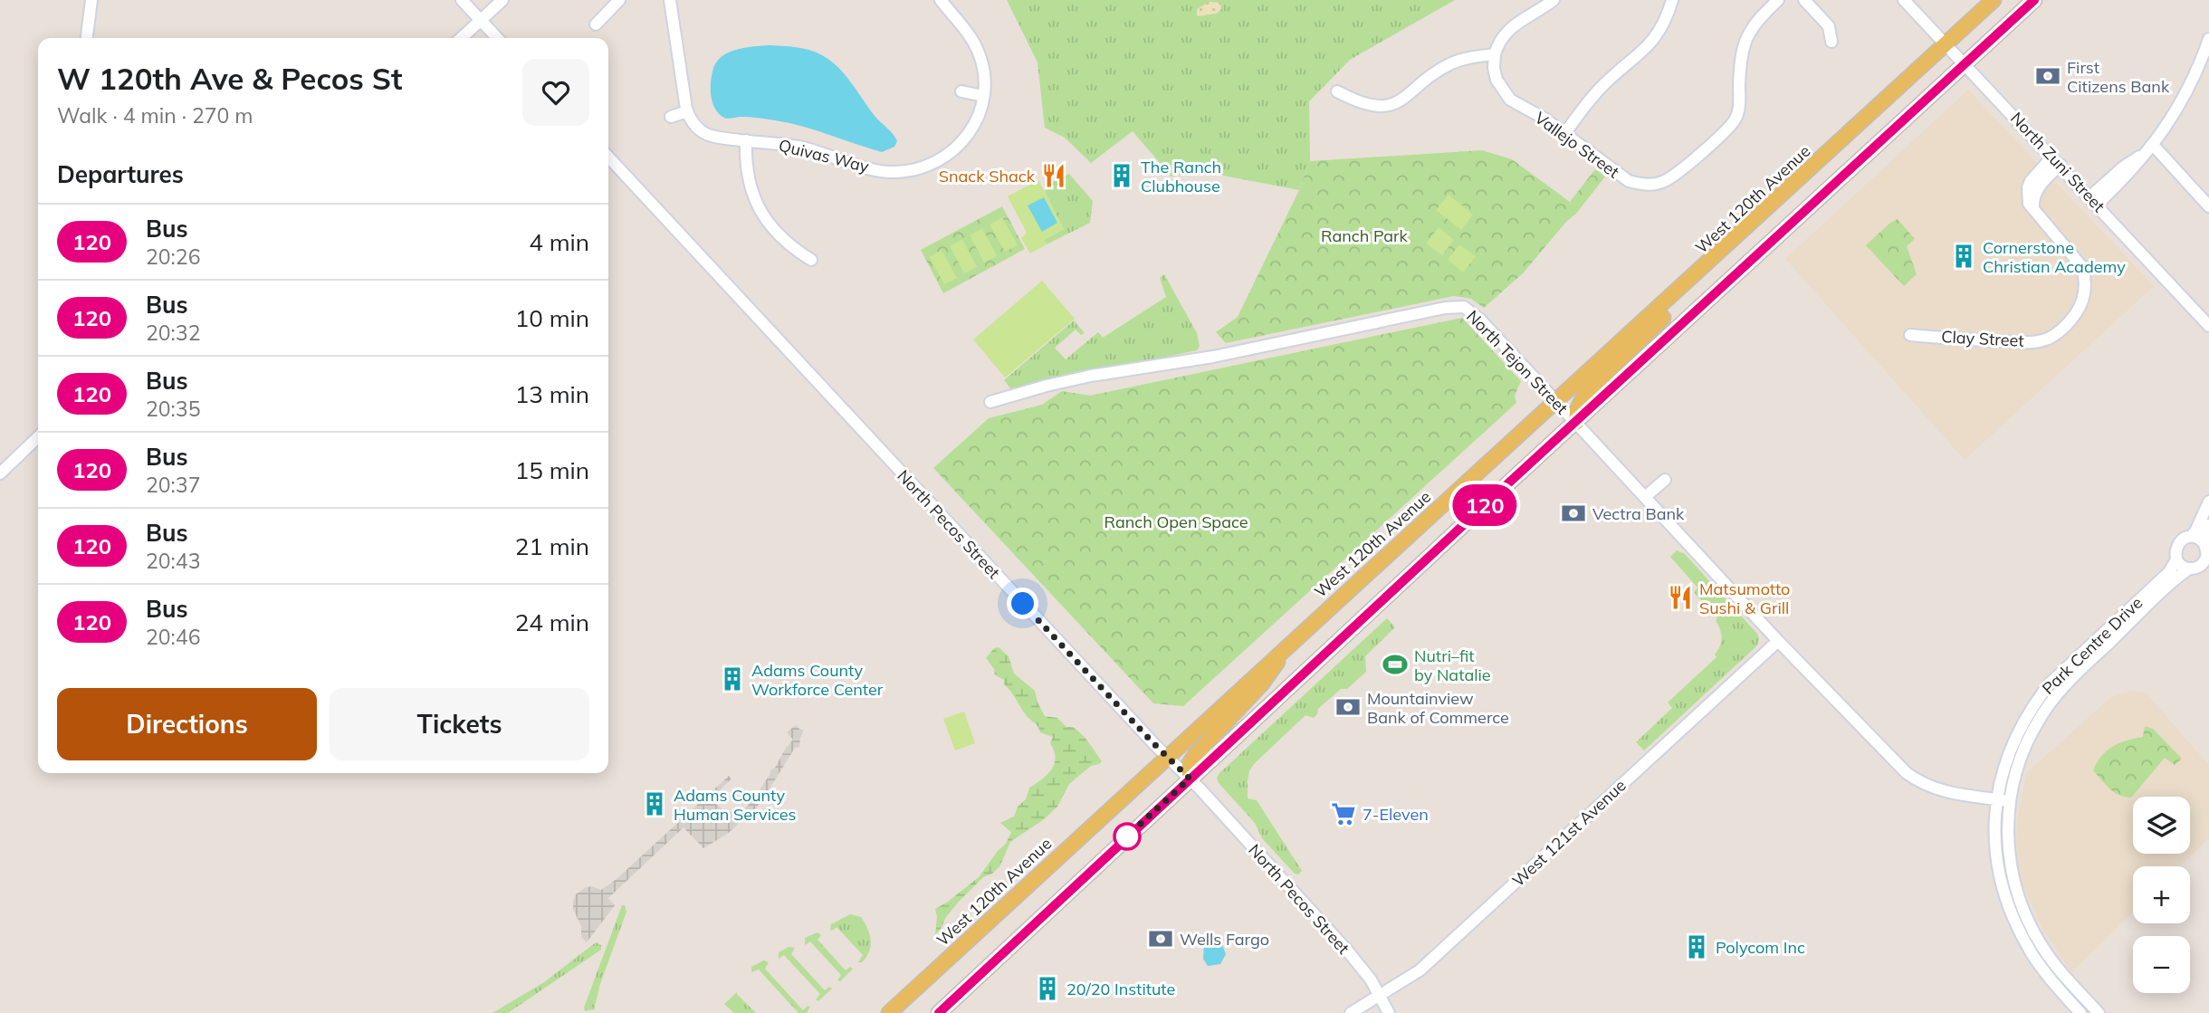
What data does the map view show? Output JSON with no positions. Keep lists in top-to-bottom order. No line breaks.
{"streets":{"main road":["West 120th Avenue"],"street":["Vallejo Street","Quivas Way","North Zuni Street","Clay Street","North Tejon Street","North Pecos Street","Park Centre Drive","West 121st Avenue"]},"crossings":[["North Zuni Street","West 120th Avenue"],["North Zuni Street","Clay Street"],["West 120th Avenue","North Tejon Street"],["West 120th Avenue","North Pecos Street"],["North Tejon Street","Park Centre Drive"],["North Tejon Street","West 121st Avenue"],["North Pecos Street","West 121st Avenue"]],"parks":["Ranch Park","Ranch Open Space"],"places":{"bank":["First Citizens Bank","Vectra Bank","Mountainview Bank of Commerce","Wells Fargo"],"restaurant":["Snack Shack","Matsumotto Sushi & Grill"],"building":["The Ranch Clubhouse","Cornerstone Christian Academy","Adams County Workforce Center","Adams County Human Services","Polycom Inc","20/20 Institute"],"sports":["Nutri–fit by Natalie"],"supermarket":["7-Eleven"]},"lines":["bus line 120"],"page":{"on_map":"120","heading":[["W 120th Ave & Pecos St","Walk · 4 min · 270 m"],"Departures"],"list":[{"mark":"120","name":"Bus","note":"20:26","value":"4 min"},{"mark":"120","name":"Bus","note":"20:32","value":"10 min"},{"mark":"120","name":"Bus","note":"20:35","value":"13 min"},{"mark":"120","name":"Bus","note":"20:37","value":"15 min"},{"mark":"120","name":"Bus","note":"20:43","value":"21 min"},{"mark":"120","name":"Bus","note":"20:46","value":"24 min"}],"buttons":["Directions","Tickets"],"map_buttons":["+","−"]}}
